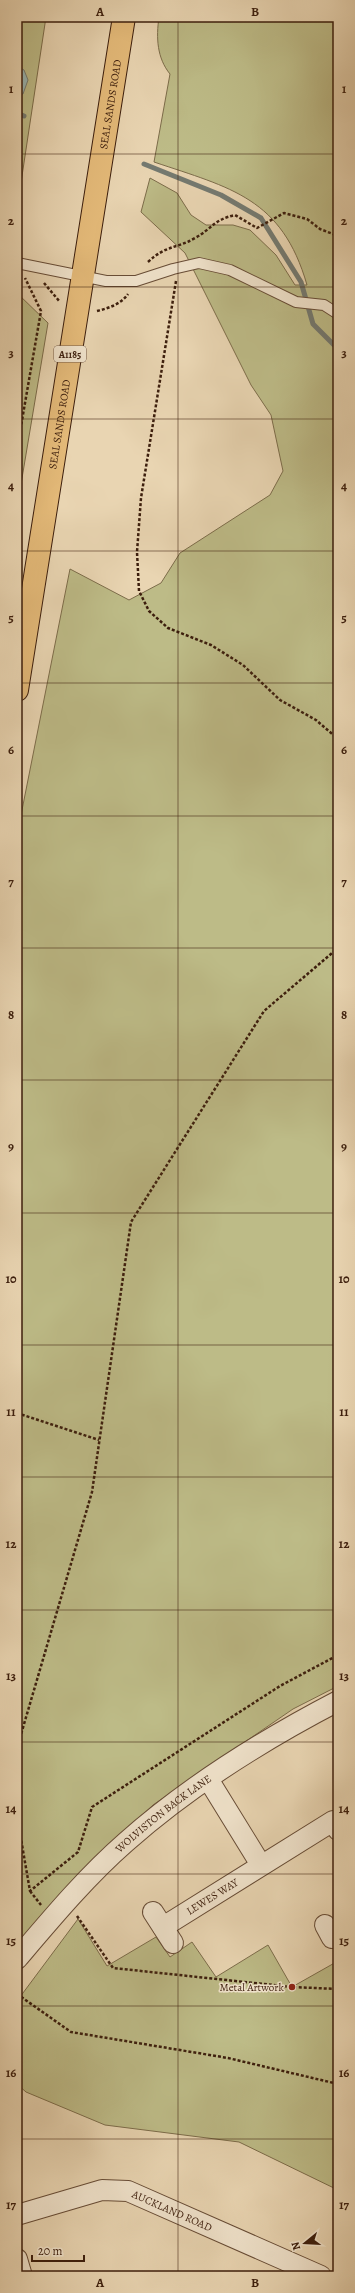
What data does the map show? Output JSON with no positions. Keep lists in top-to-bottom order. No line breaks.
{"streets":{"main road":["SEAL SANDS ROAD","A1185"],"street":["WOLVISTON BACK LANE","LEWES WAY","AUCKLAND ROAD"]},"places":["Metal Artwork"],"scale_bar":"20 m","north":"left","grid":{"columns":["A","B"],"rows":["1","2","3","4","5","6","7","8","9","10","11","12","13","14","15","16","17"]}}
